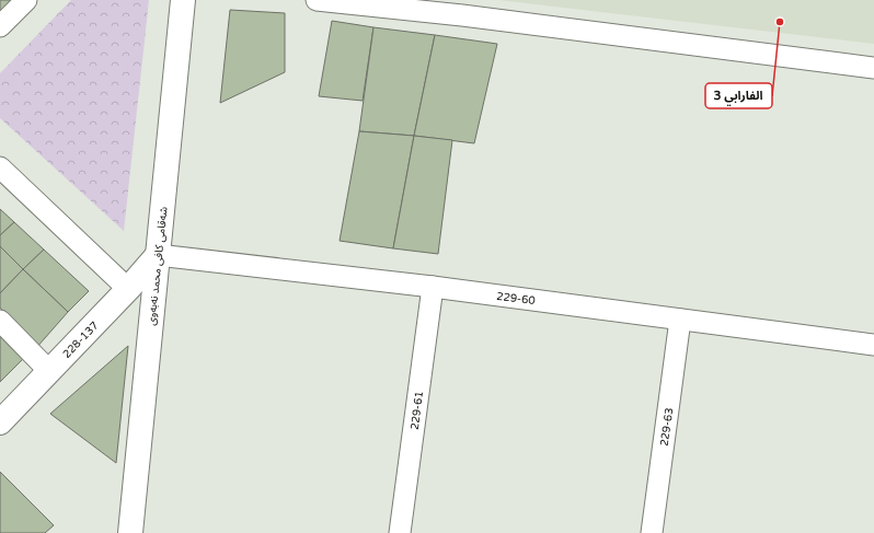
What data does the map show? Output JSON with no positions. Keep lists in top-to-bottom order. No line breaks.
{"streets":{"street":["شەقامی کافی محمد نەبەوی","229-60","228-137","229-61","229-63"]},"crossings":[["شەقامی کافی محمد نەبەوی","229-60"],["شەقامی کافی محمد نەبەوی","228-137"],["229-60","228-137"],["229-60","229-61"],["229-60","229-63"]],"places":["الفارابي 3"]}
